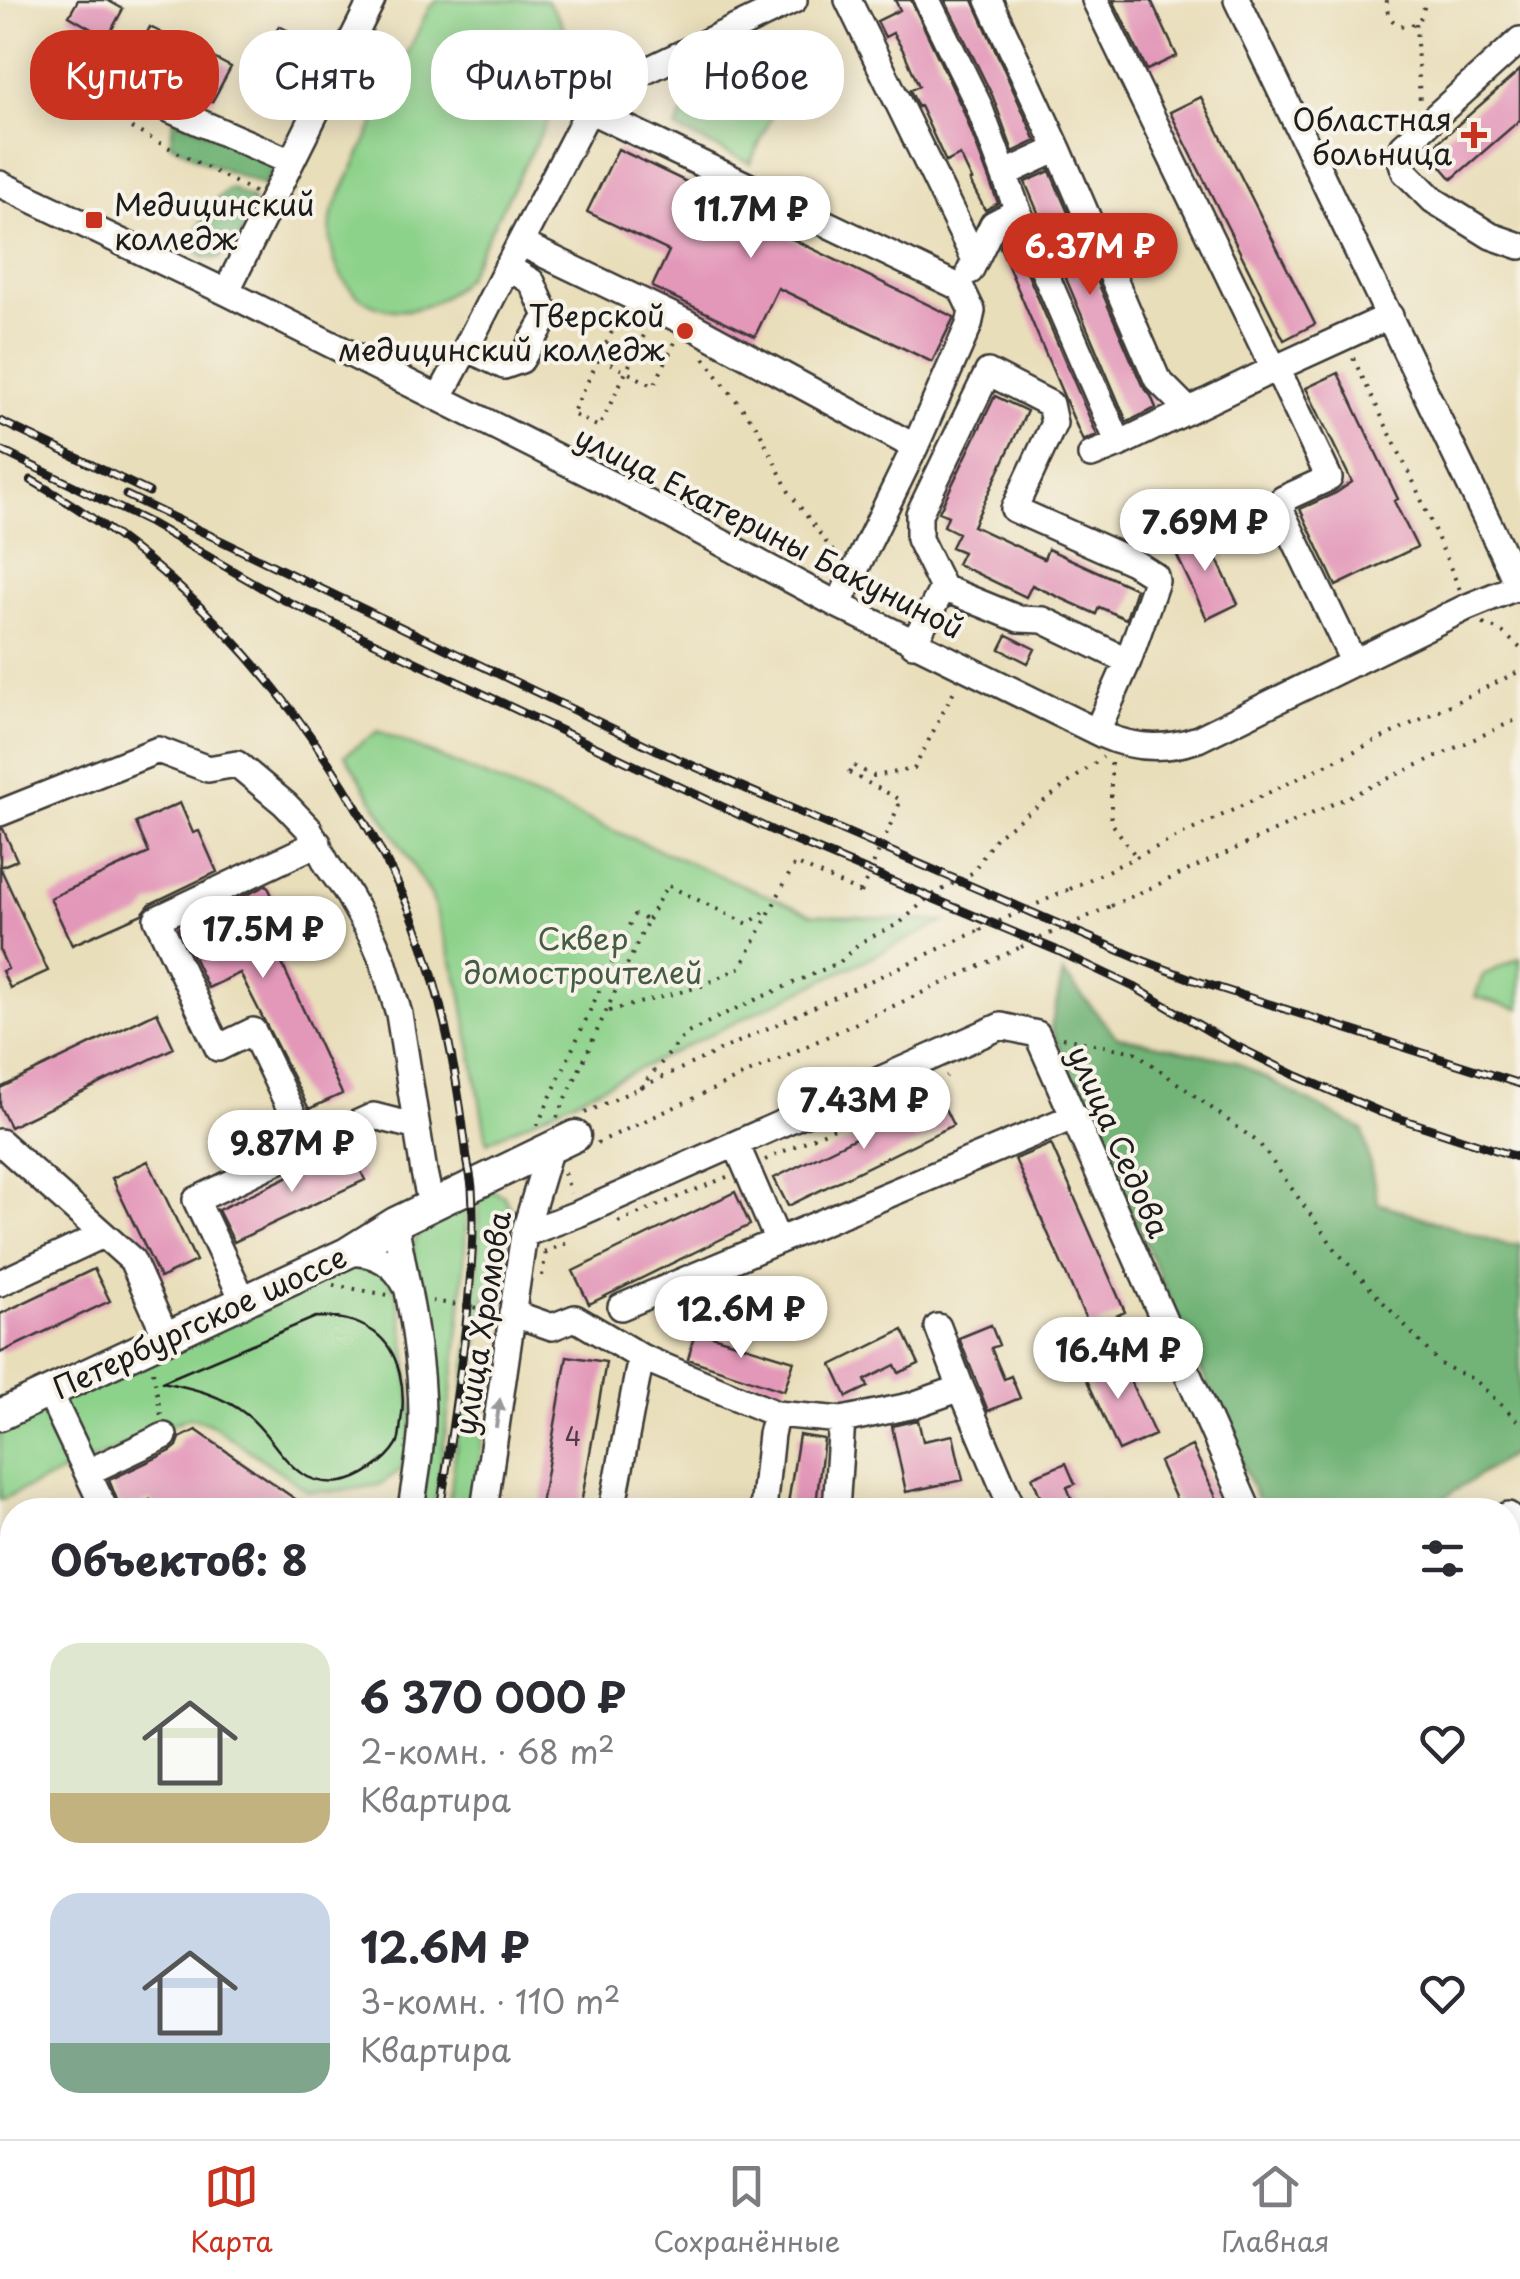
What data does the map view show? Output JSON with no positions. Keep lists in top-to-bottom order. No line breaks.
{"streets":{"main road":["Петербургское шоссе"],"street":["улица Екатерины Бакуниной","улица Седова","улица Хромова"]},"crossings":[["улица Седова","улица Хромова"],["Петербургское шоссе","улица Хромова"]],"parks":["Сквер домостроителей"],"places":{"health":["Областная больница"],"transit":["Медицинский колледж"],"other":["Тверской медицинский колледж"]},"house_numbers":["4"],"page":{"chip":["Купить","Снять","Фильтры","Новое"],"price":["11.7M ₽","6.37M ₽","7.69M ₽","17.5M ₽","7.43M ₽","9.87M ₽","12.6M ₽","16.4M ₽"],"heading":"Объектов: 8","list":[{"name":"6 370 000 ₽","note":"2-комн. · 68 m² · Квартира"},{"name":"12.6M ₽","note":"3-комн. · 110 m² · Квартира"}],"tabs":["Карта","Сохранённые","Главная"]}}
